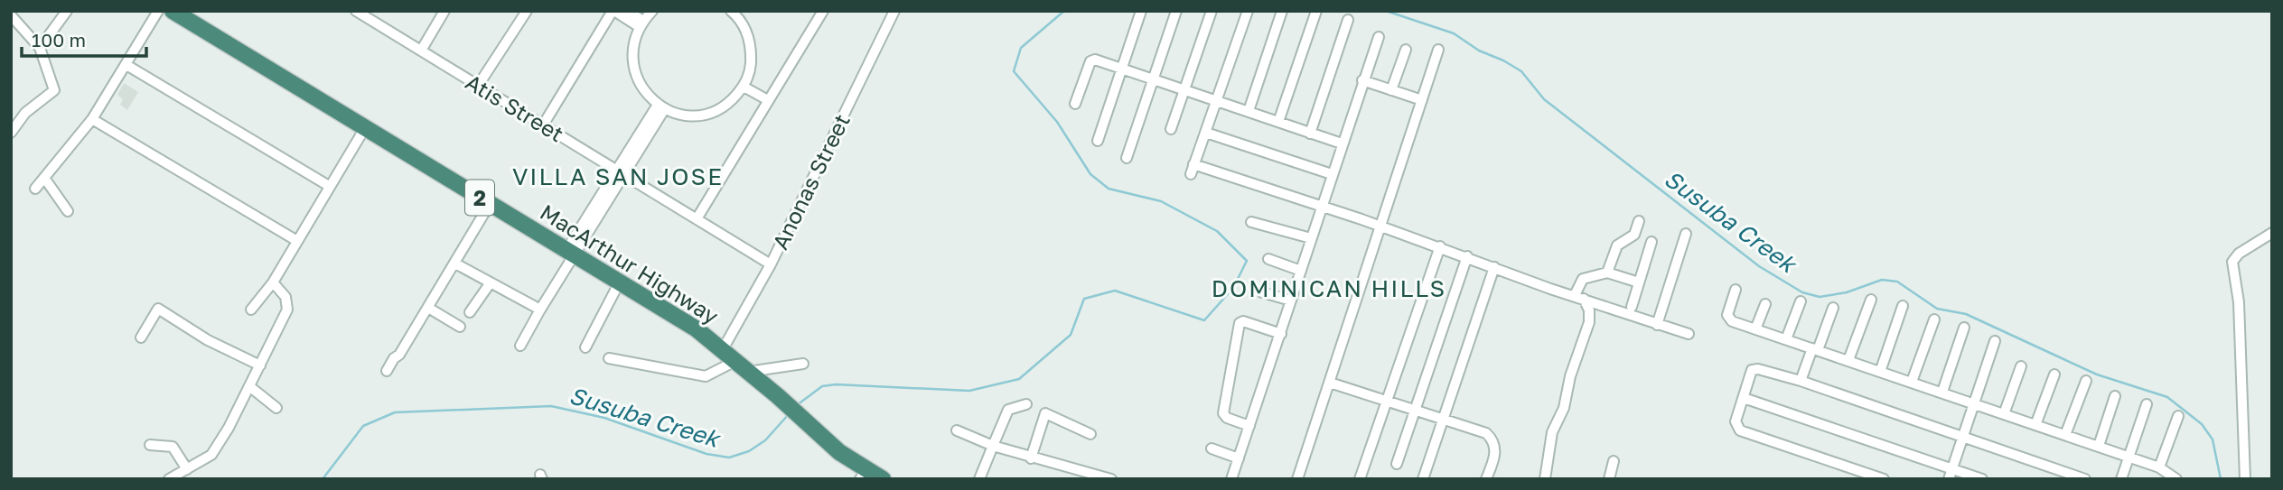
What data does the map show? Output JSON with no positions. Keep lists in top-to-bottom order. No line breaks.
{"streets":{"highway":["2","MacArthur Highway"],"street":["Atis Street","Anonas Street"]},"crossings":[["Atis Street","Anonas Street"],["Anonas Street","MacArthur Highway"]],"districts":["VILLA SAN JOSE","DOMINICAN HILLS"],"water":["Susuba Creek"],"scale_bar":"100 m"}
